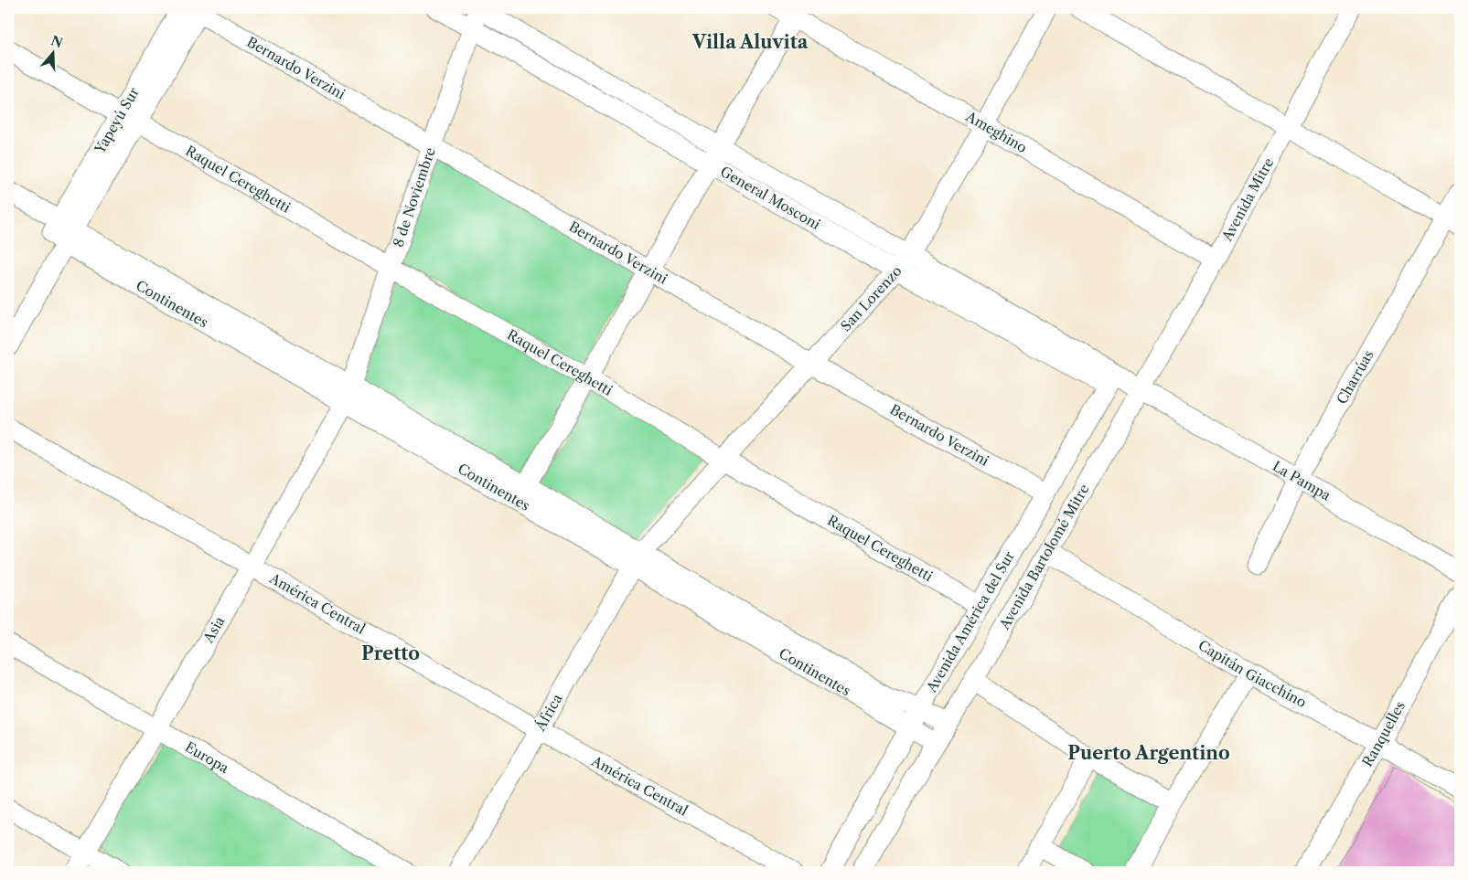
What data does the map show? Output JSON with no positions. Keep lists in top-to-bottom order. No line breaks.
{"streets":{"street":["Bernardo Verzini","Yapeyú Sur","Ameghino","Raquel Cereghetti","8 de Noviembre","General Mosconi","Avenida Mitre","San Lorenzo","Continentes","Charrúas","La Pampa","Avenida Bartolomé Mitre","América Central","Avenida América del Sur","Asia","Capitán Giacchino","África","Ranquelles","Europa"]},"crossings":[["Bernardo Verzini","Yapeyú Sur"],["Bernardo Verzini","8 de Noviembre"],["Bernardo Verzini","San Lorenzo"],["Bernardo Verzini","Avenida América del Sur"],["Yapeyú Sur","Raquel Cereghetti"],["Yapeyú Sur","Continentes"],["Ameghino","Avenida Mitre"],["Ameghino","San Lorenzo"],["Raquel Cereghetti","8 de Noviembre"],["Raquel Cereghetti","San Lorenzo"],["Raquel Cereghetti","Avenida América del Sur"],["8 de Noviembre","General Mosconi"],["8 de Noviembre","Continentes"],["8 de Noviembre","Asia"],["General Mosconi","Avenida Mitre"],["General Mosconi","San Lorenzo"],["General Mosconi","La Pampa"],["General Mosconi","Avenida Bartolomé Mitre"],["General Mosconi","Avenida América del Sur"],["Avenida Mitre","La Pampa"],["Avenida Mitre","Avenida Bartolomé Mitre"],["San Lorenzo","Continentes"],["San Lorenzo","África"],["Continentes","Avenida Bartolomé Mitre"],["Continentes","Avenida América del Sur"],["Continentes","Asia"],["Continentes","África"],["Charrúas","La Pampa"],["La Pampa","Avenida Bartolomé Mitre"],["Avenida Bartolomé Mitre","Capitán Giacchino"],["América Central","Asia"],["América Central","África"],["Asia","Europa"],["Capitán Giacchino","Ranquelles"]],"districts":["Villa Aluvita","Pretto","Puerto Argentino"],"north":"top"}
